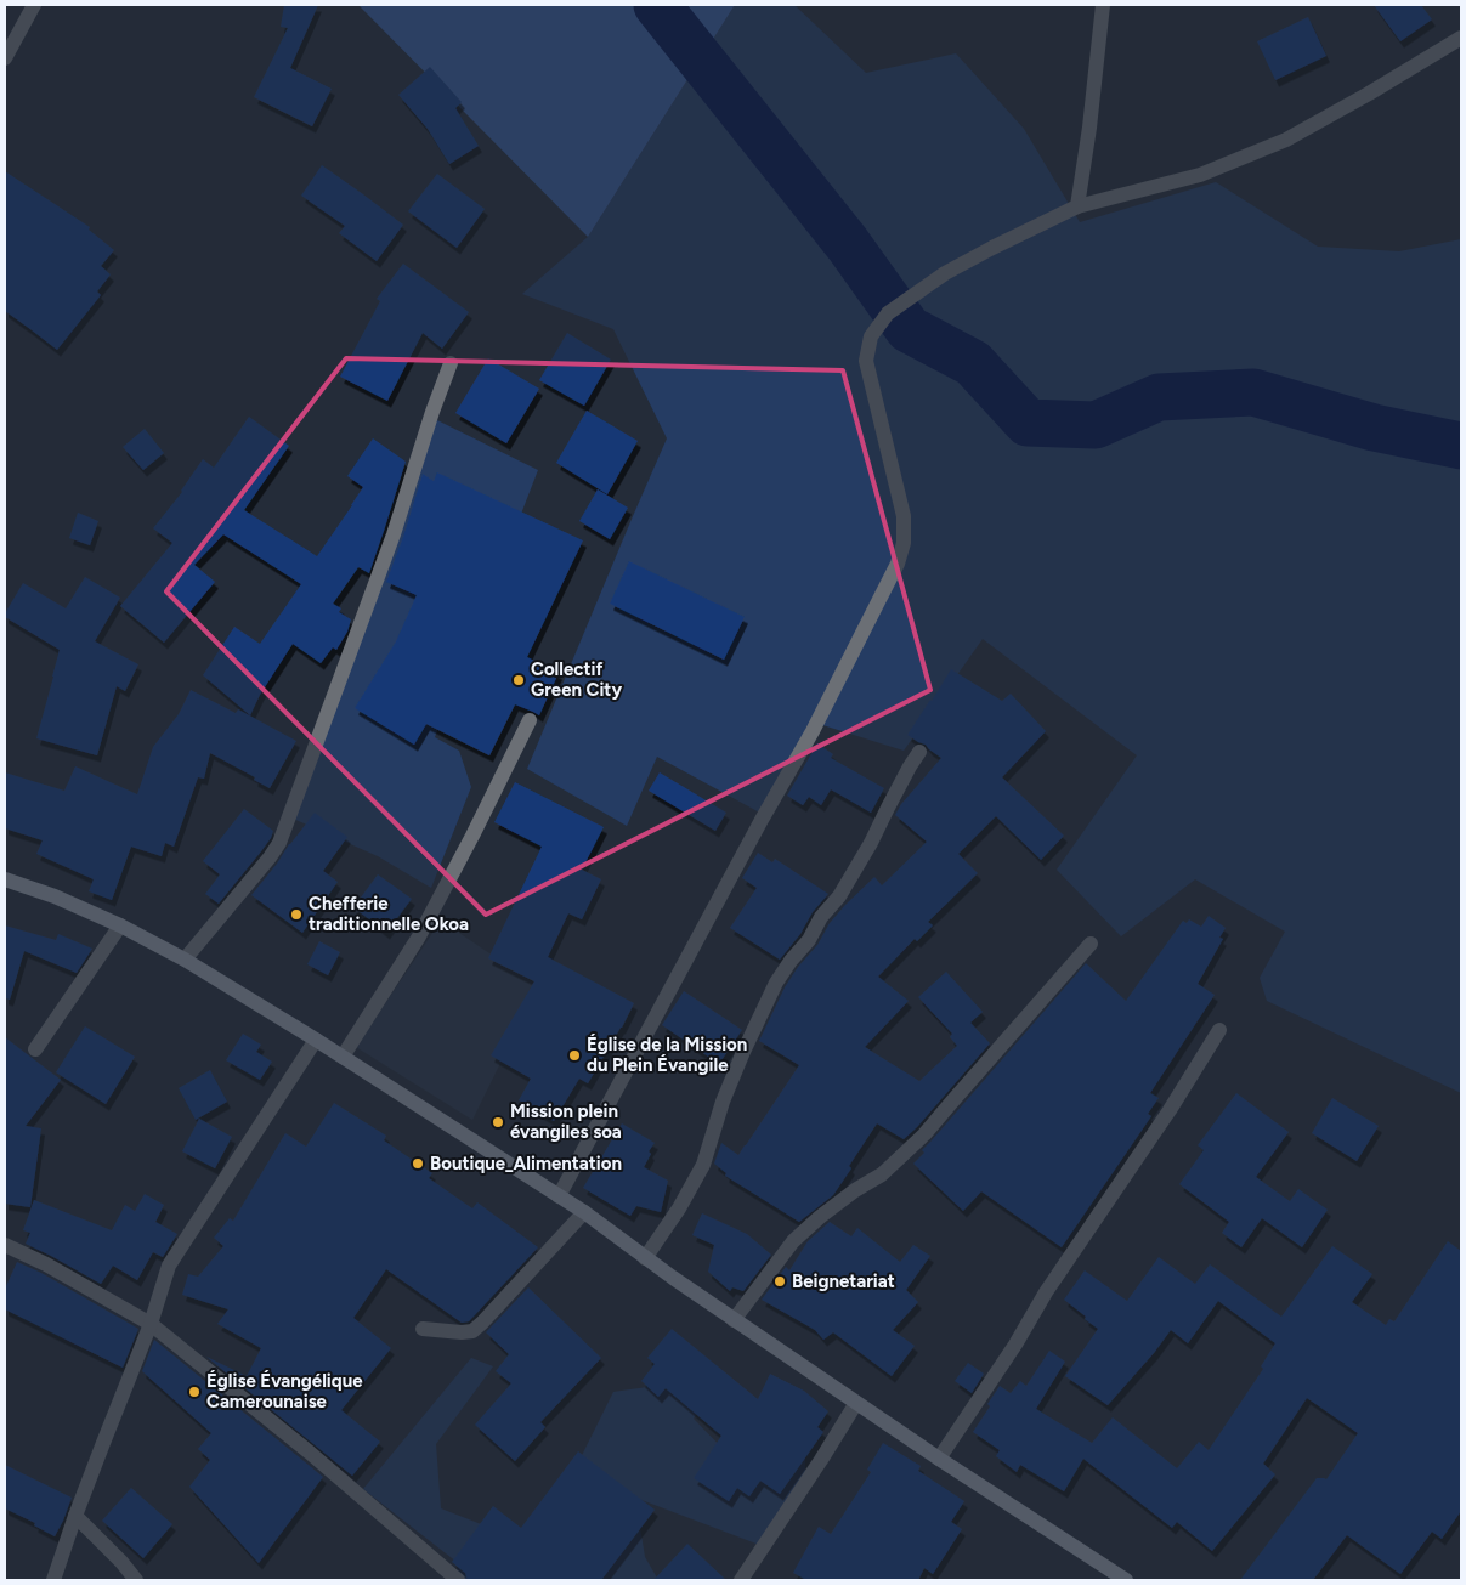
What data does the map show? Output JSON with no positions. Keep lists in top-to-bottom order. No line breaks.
{"places":["Collectif Green City","Chefferie traditionnelle Okoa","Église de la Mission du Plein Évangile","Mission plein évangiles soa","Boutique_Alimentation","Beignetariat","Église Évangélique Camerounaise"]}
